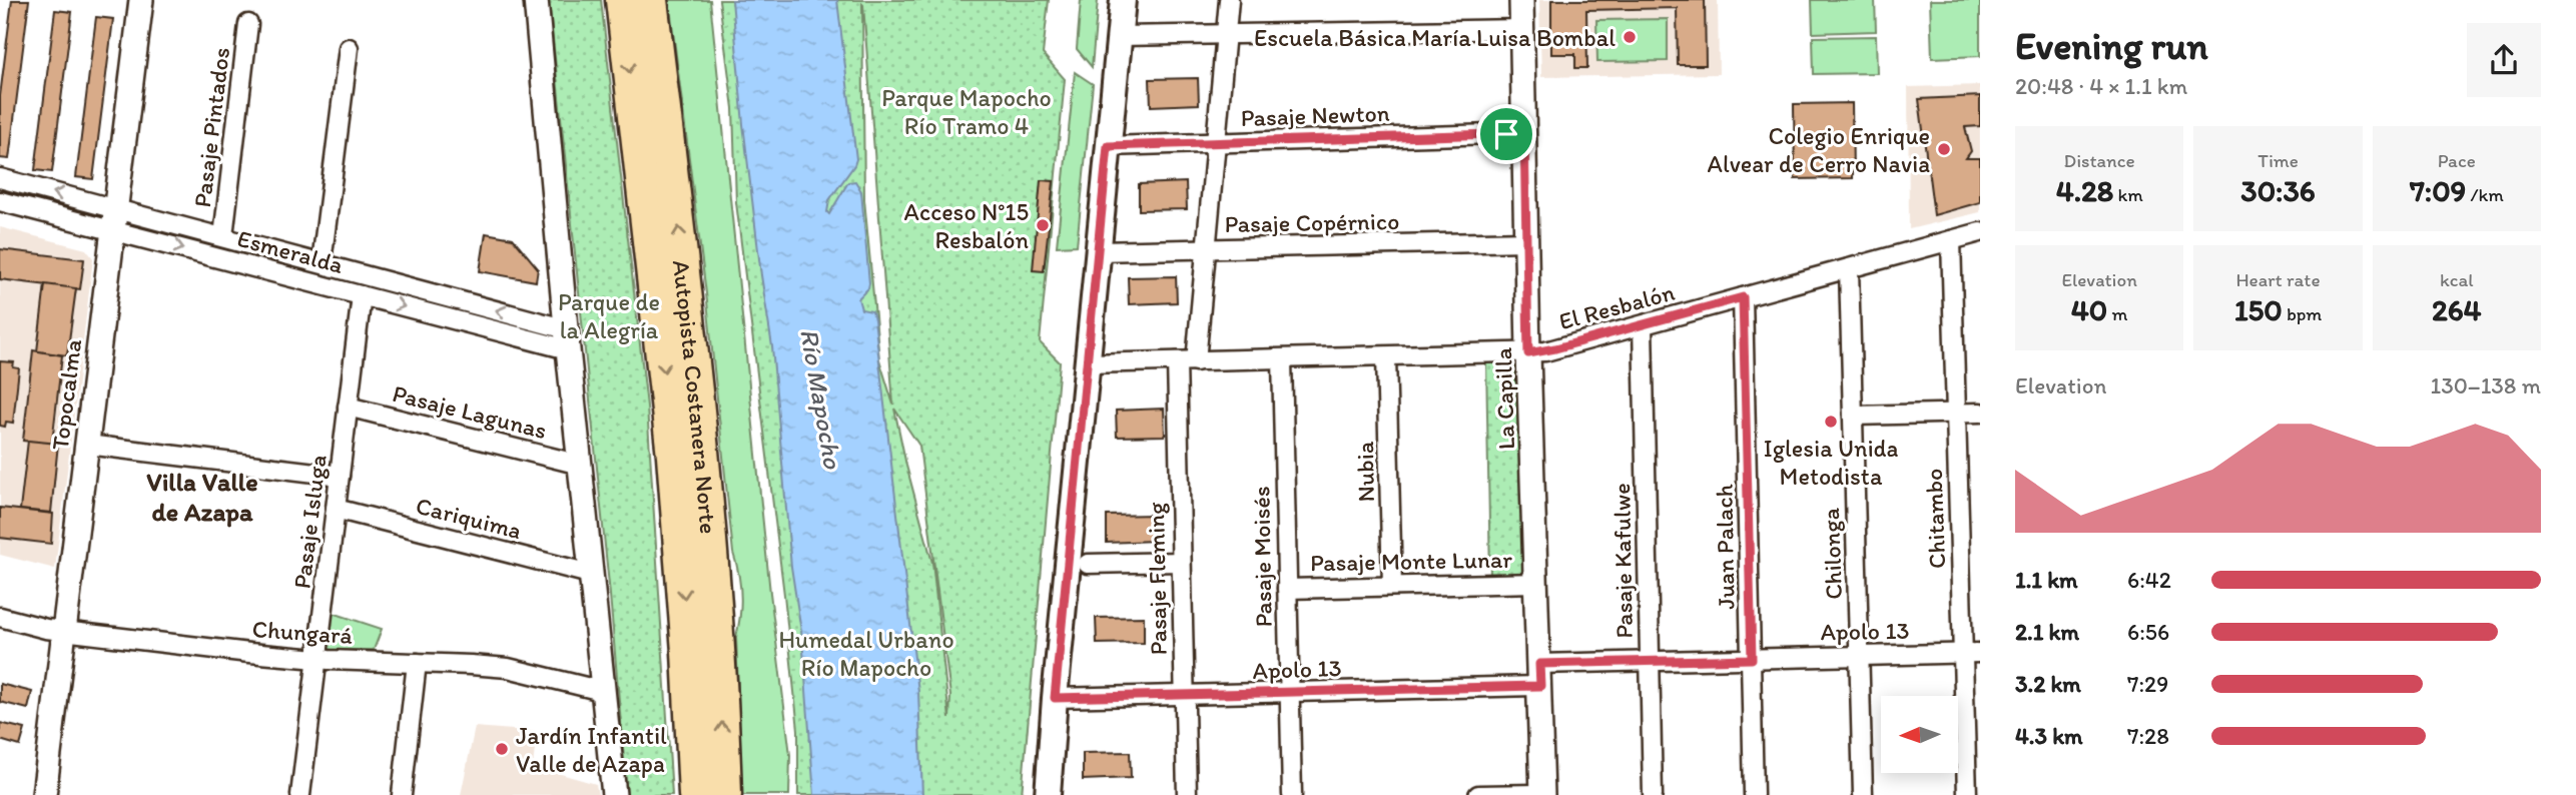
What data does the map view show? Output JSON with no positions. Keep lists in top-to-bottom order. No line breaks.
{"streets":{"highway":["Autopista Costanera Norte"],"street":["Pasaje Newton","Pasaje Pintados","Pasaje Copérnico","Esmeralda","El Resbalón","Topocalma","La Capilla","Pasaje Lagunas","Nubia","Cariquima","Chitambo","Pasaje Isluga","Juan Palach","Chilonga","Pasaje Moisés","Pasaje Monte Lunar","Pasaje Kafulwe","Pasaje Fleming","Apolo 13","Chungará"]},"crossings":[["Pasaje Newton","La Capilla"],["Pasaje Pintados","Esmeralda"],["Pasaje Copérnico","La Capilla"],["Esmeralda","Topocalma"],["Esmeralda","Pasaje Isluga"],["El Resbalón","La Capilla"],["El Resbalón","Nubia"],["El Resbalón","Chitambo"],["El Resbalón","Juan Palach"],["El Resbalón","Chilonga"],["El Resbalón","Pasaje Moisés"],["El Resbalón","Pasaje Kafulwe"],["El Resbalón","Pasaje Fleming"],["Topocalma","Chungará"],["La Capilla","Pasaje Monte Lunar"],["La Capilla","Apolo 13"],["Pasaje Lagunas","Pasaje Isluga"],["Nubia","Pasaje Monte Lunar"],["Cariquima","Pasaje Isluga"],["Chitambo","Apolo 13"],["Pasaje Isluga","Chungará"],["Juan Palach","Apolo 13"],["Chilonga","Apolo 13"],["Pasaje Moisés","Pasaje Monte Lunar"],["Pasaje Moisés","Apolo 13"],["Pasaje Kafulwe","Apolo 13"],["Pasaje Fleming","Apolo 13"]],"districts":["Villa Valle de Azapa"],"water":["Río Mapocho"],"parks":["Parque Mapocho Río Tramo 4","Parque de la Alegría","Humedal Urbano Río Mapocho"],"places":["Escuela Básica María Luisa Bombal","Colegio Enrique Alvear de Cerro Navia","Acceso N°15 Resbalón","Iglesia Unida Metodista","Jardín Infantil Valle de Azapa"],"north":"left","page":{"heading":["Evening run","20:48 · 4 × 1.1 km"],"stats":[["Distance","4.28 km"],["Time","30:36"],["Pace","7:09 /km"],["Elevation","40 m"],["Heart rate","150 bpm"],["kcal","264"]],"chart":["Elevation","130–138 m"],"list":[{"name":"1.1 km","note":"6:42"},{"name":"2.1 km","note":"6:56"},{"name":"3.2 km","note":"7:29"},{"name":"4.3 km","note":"7:28"}]}}
